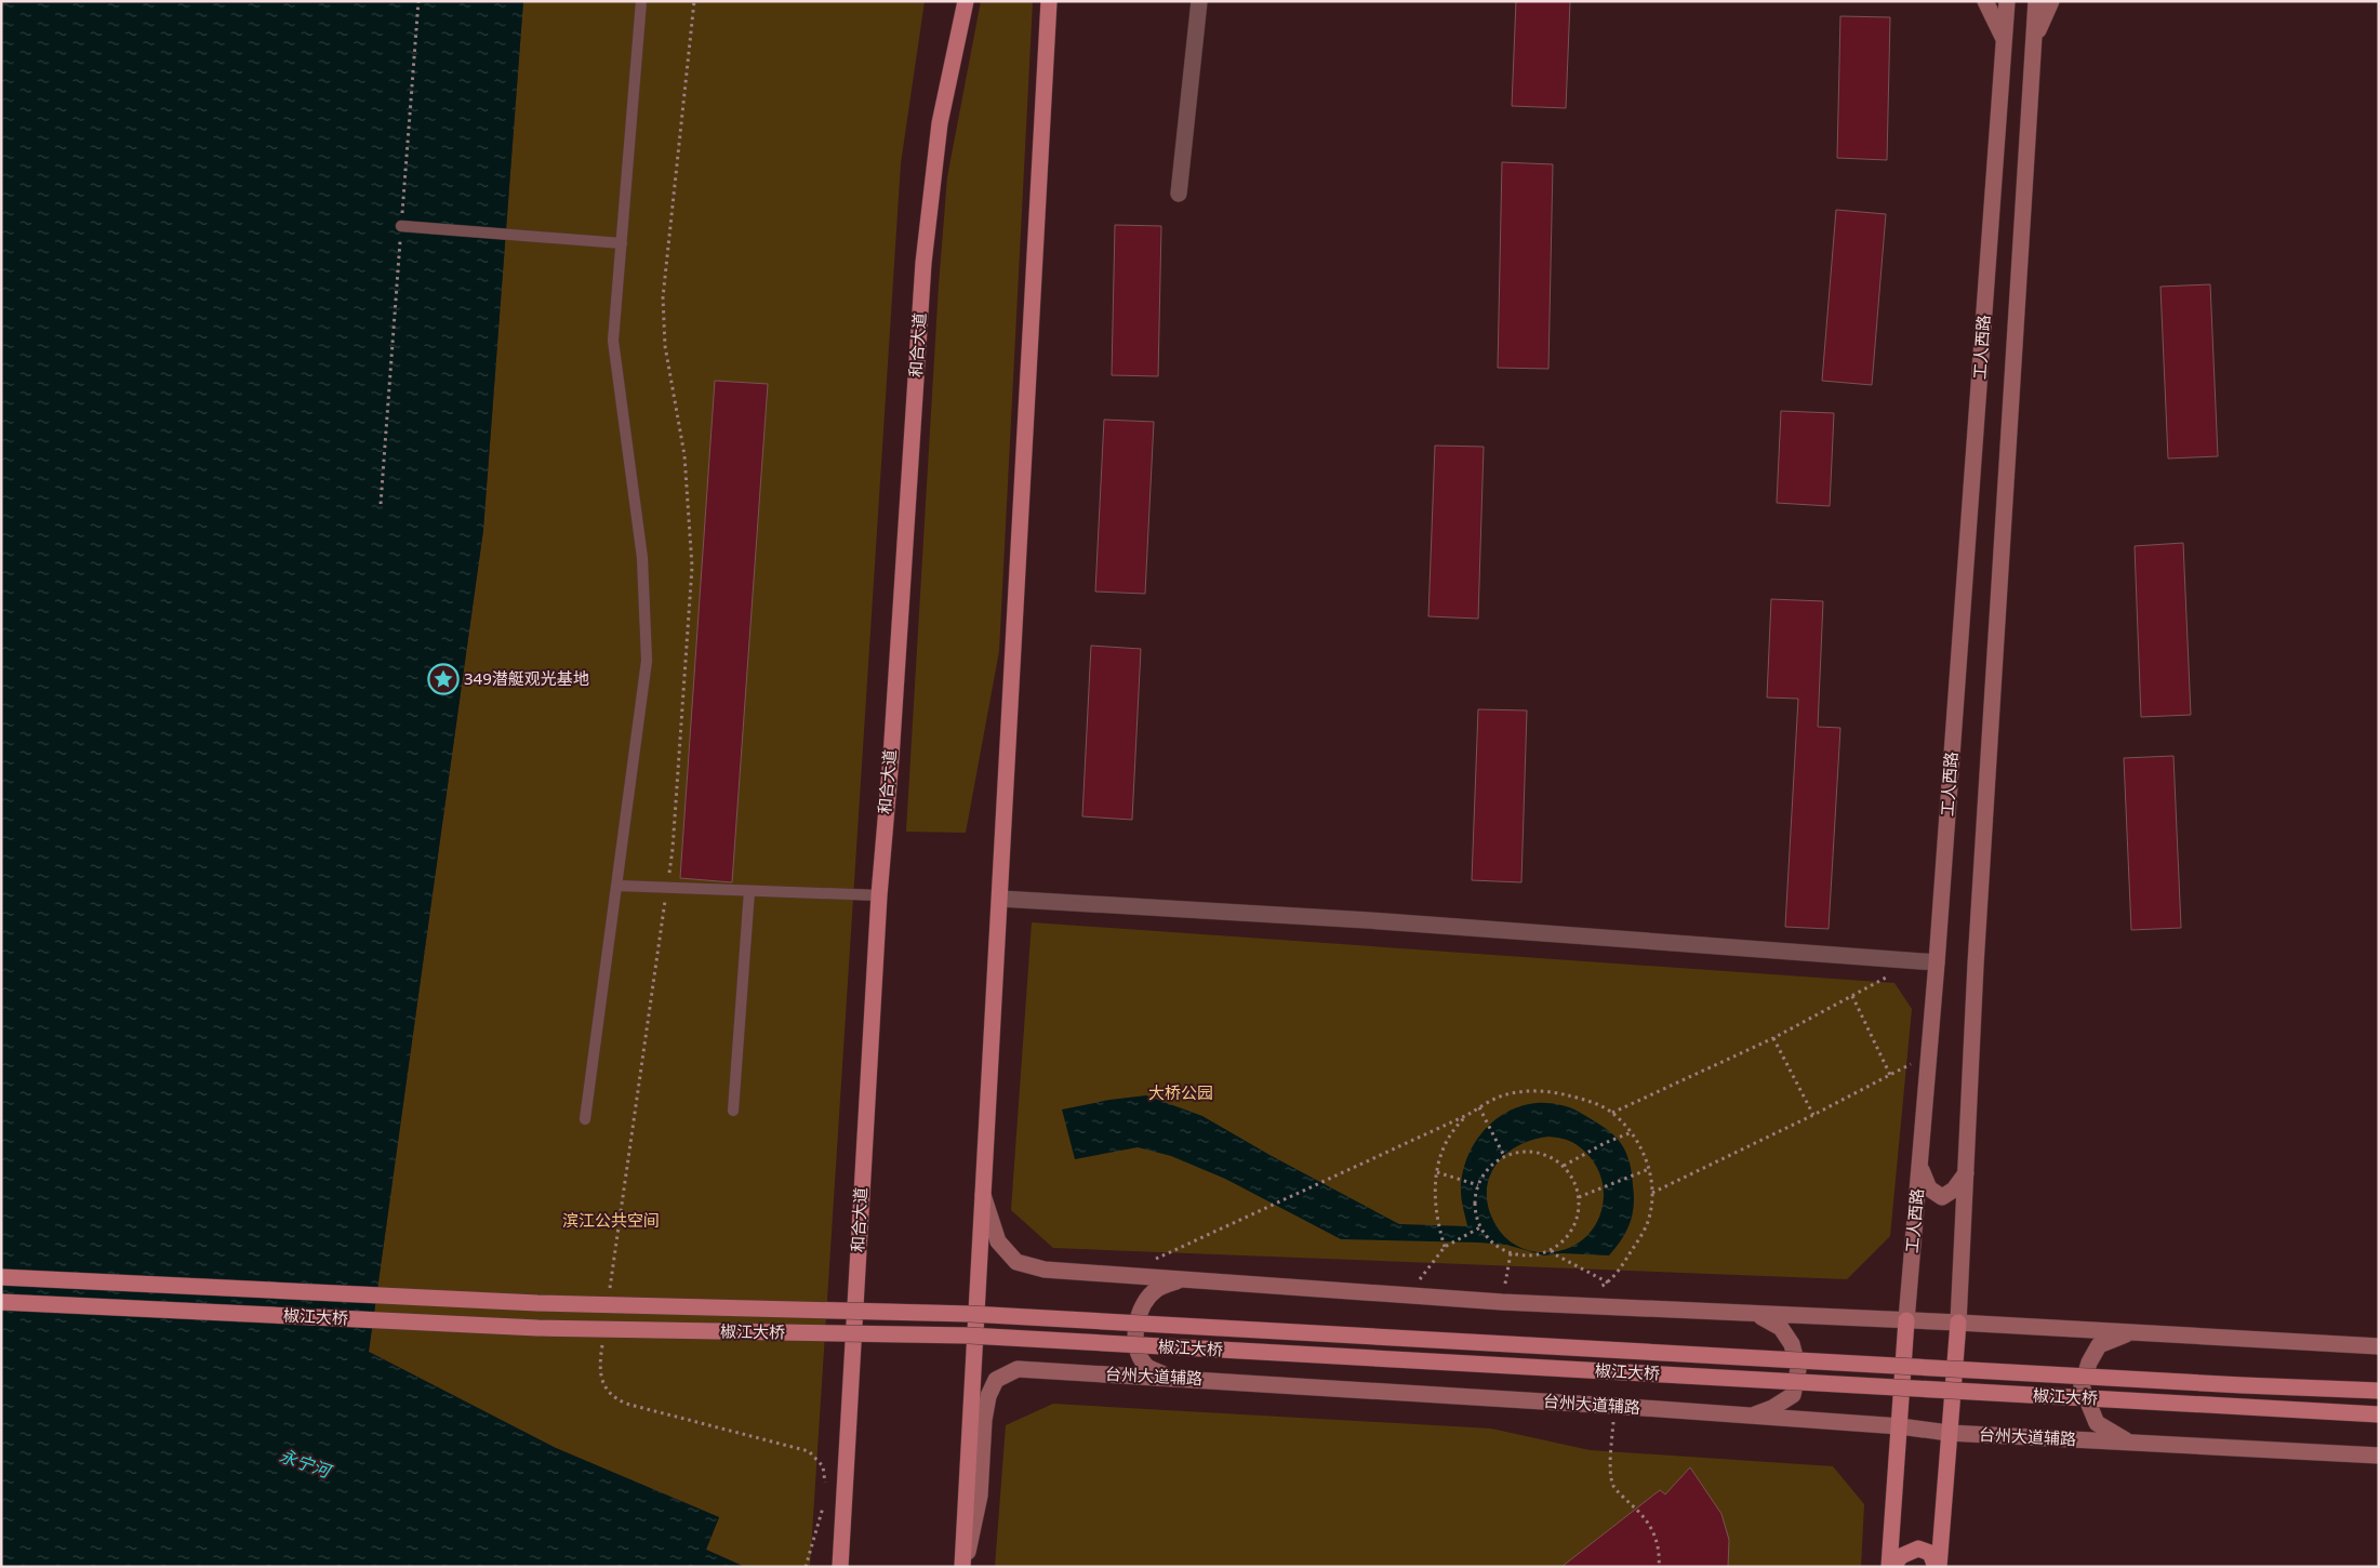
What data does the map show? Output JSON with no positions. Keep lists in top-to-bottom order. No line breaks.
{"streets":{"main road":["和合大道","工人西路","椒江大桥","台州大道辅路"]},"crossings":[["工人西路","台州大道辅路"]],"water":["永宁河"],"parks":["大桥公园","滨江公共空间"],"places":{"place":["349潜艇观光基地"]}}
